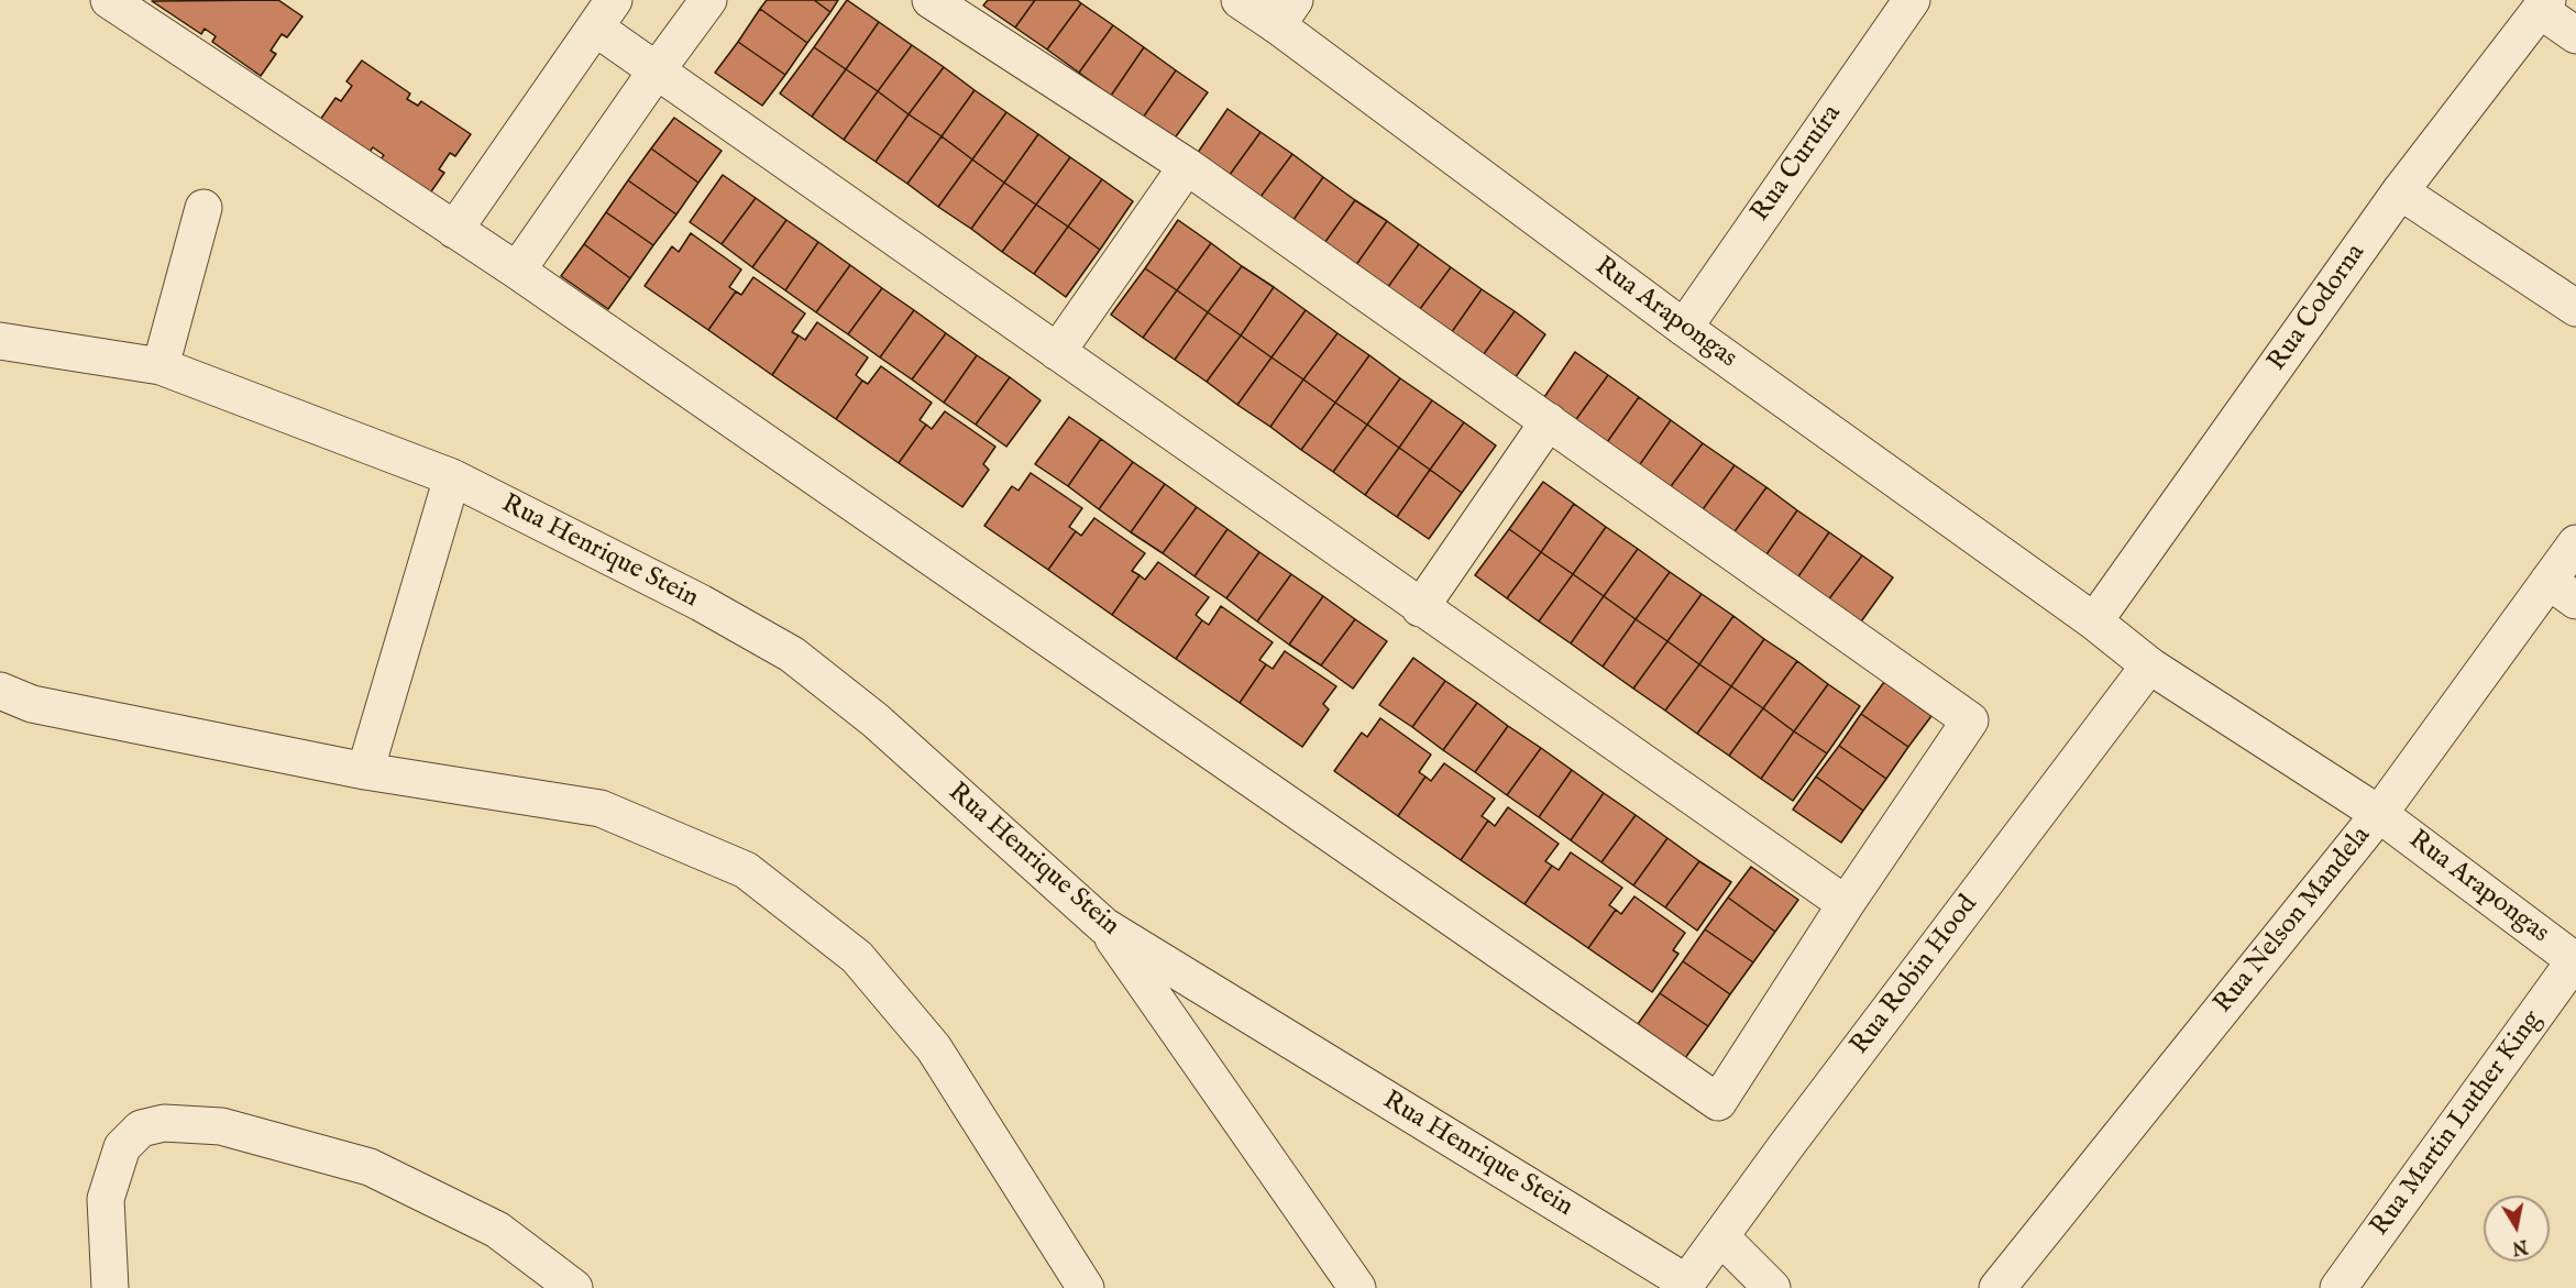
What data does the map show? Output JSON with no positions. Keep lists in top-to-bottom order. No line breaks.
{"streets":{"street":["Rua Curuíra","Rua Codorna","Rua Arapongas","Rua Henrique Stein","Rua Nelson Mandela","Rua Robin Hood","Rua Martin Luther King"]},"crossings":[["Rua Curuíra","Rua Arapongas"],["Rua Codorna","Rua Arapongas"],["Rua Arapongas","Rua Nelson Mandela"],["Rua Arapongas","Rua Robin Hood"],["Rua Arapongas","Rua Martin Luther King"],["Rua Henrique Stein","Rua Robin Hood"]],"north":"bottom"}
